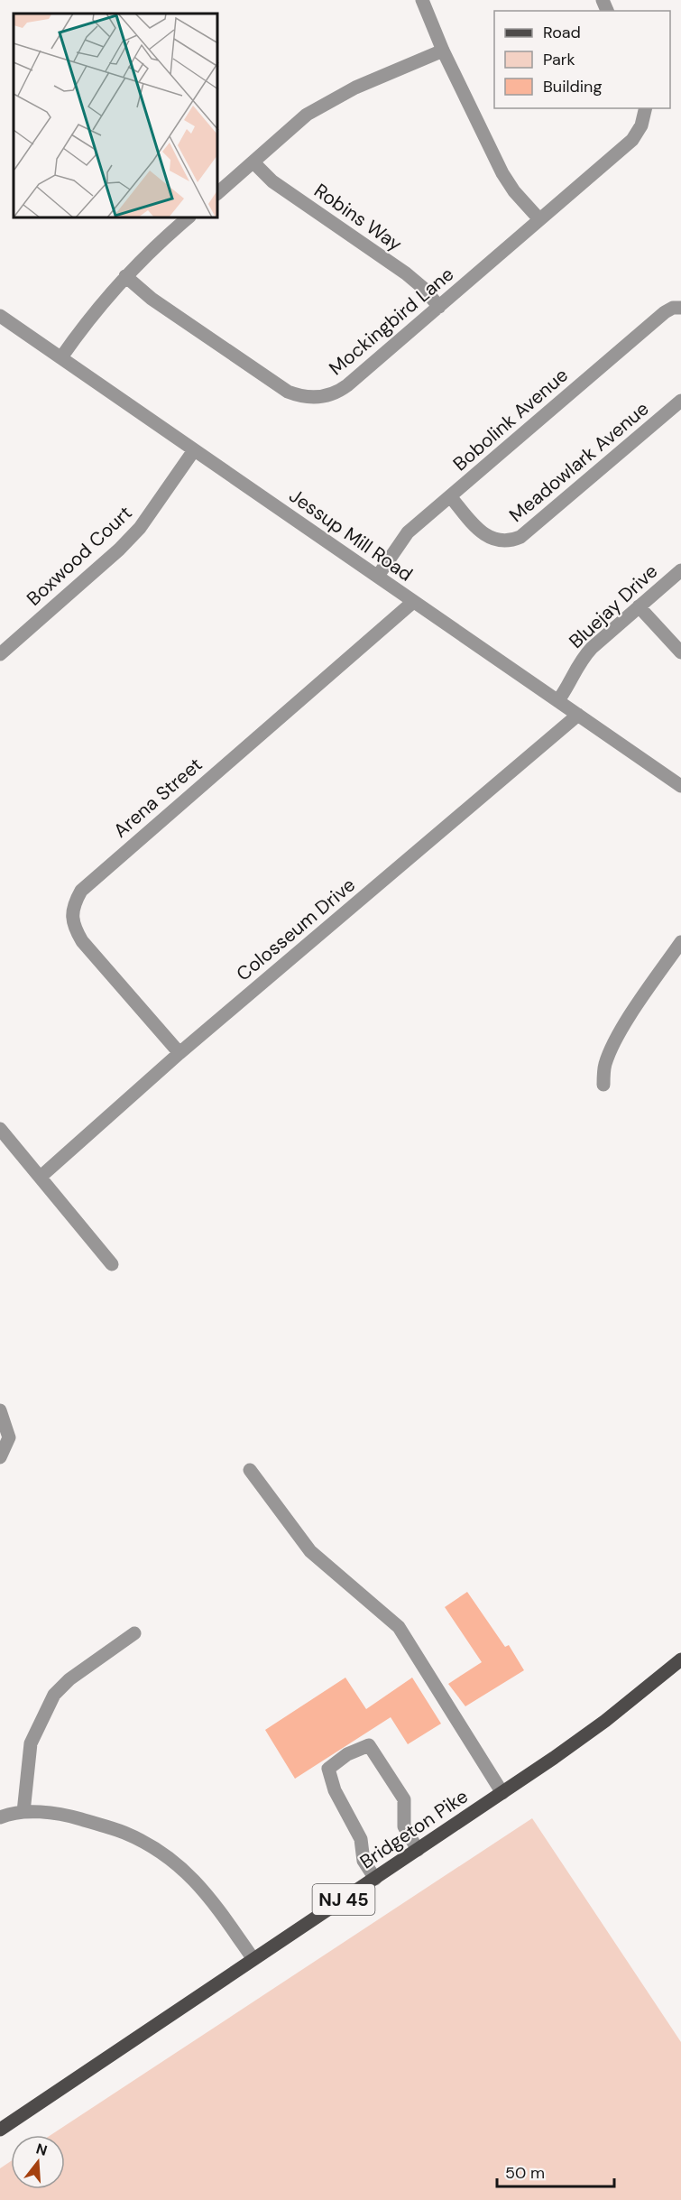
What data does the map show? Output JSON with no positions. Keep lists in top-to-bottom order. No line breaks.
{"streets":{"main road":["Bridgeton Pike","NJ 45"],"street":["Robins Way","Mockingbird Lane","Bobolink Avenue","Meadowlark Avenue","Jessup Mill Road","Boxwood Court","Bluejay Drive","Arena Street","Colosseum Drive"]},"crossings":[["Robins Way","Mockingbird Lane"],["Bobolink Avenue","Meadowlark Avenue"],["Bobolink Avenue","Jessup Mill Road"],["Jessup Mill Road","Boxwood Court"],["Jessup Mill Road","Bluejay Drive"],["Jessup Mill Road","Arena Street"],["Jessup Mill Road","Colosseum Drive"],["Arena Street","Colosseum Drive"]],"legend":["Road","Park","Building"],"scale_bar":"50 m","north":"top"}
